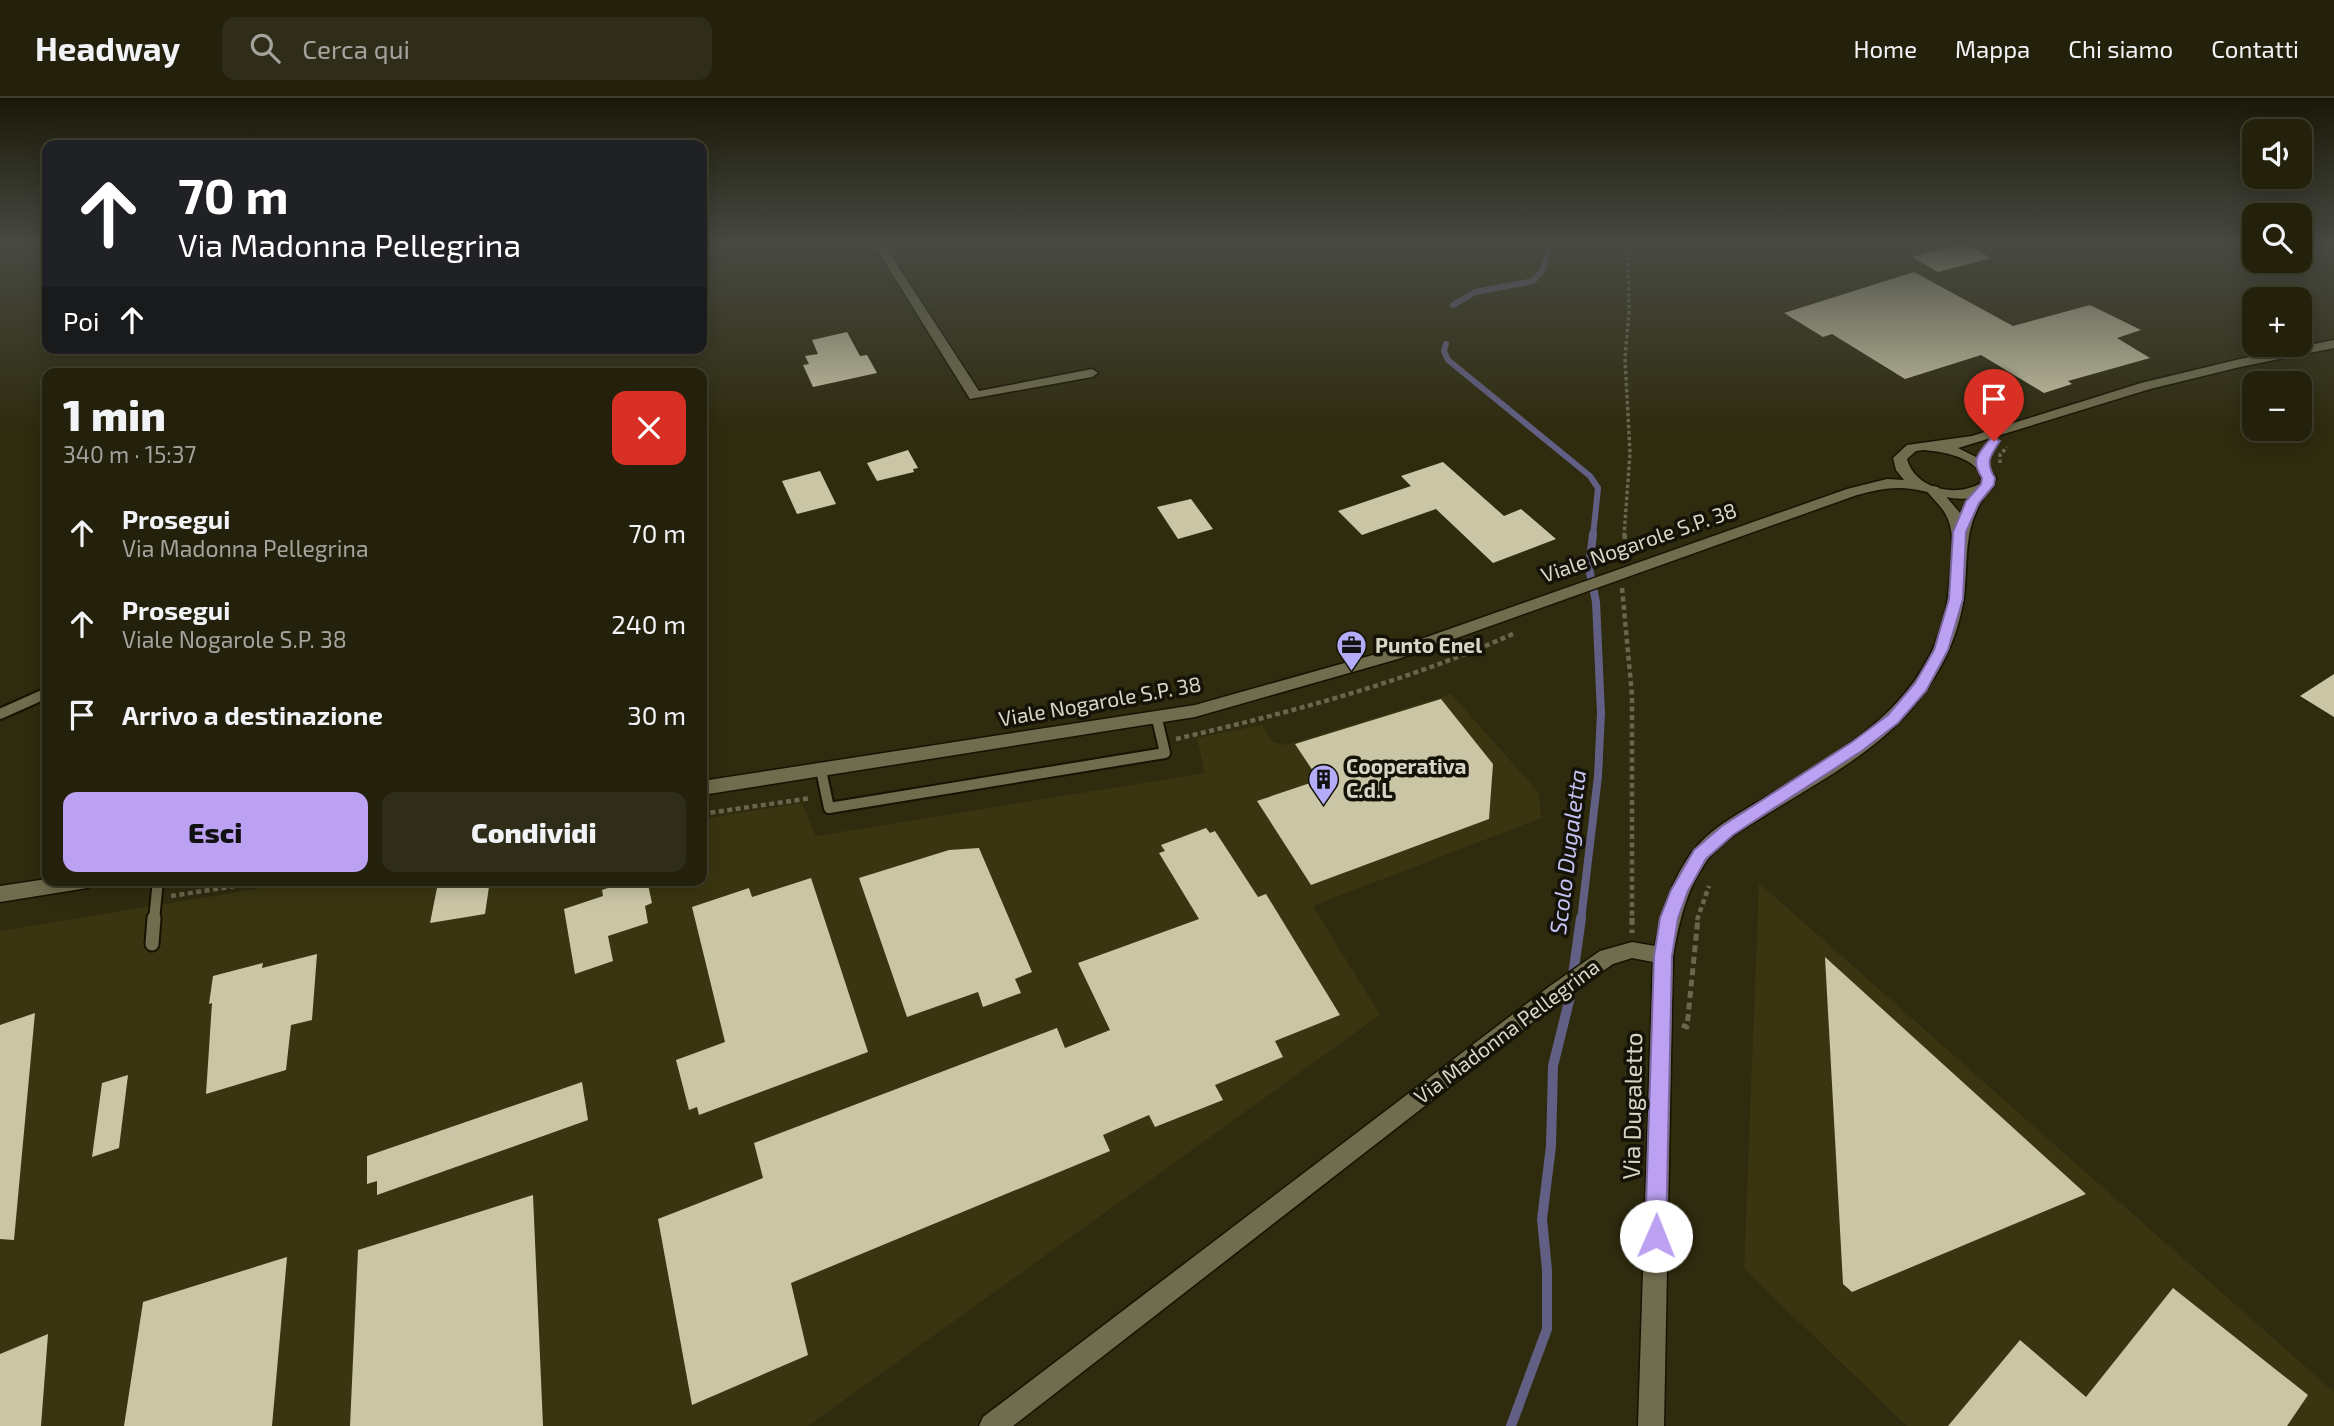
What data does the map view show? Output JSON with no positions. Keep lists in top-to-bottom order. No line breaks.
{"streets":{"street":["Viale Nogarole S.P. 38","Via Madonna Pellegrina","Via Dugaletto"]},"crossings":[["Via Madonna Pellegrina","Via Dugaletto"]],"water":["Scolo Dugaletta"],"places":{"office":["Punto Enel"],"building":["Cooperativa C.d.L"]},"page":{"header":"Headway","search":"Cerca qui","nav":["Home","Mappa","Chi siamo","Contatti"],"map_buttons":["+","−"],"turn":["70 m","Via Madonna Pellegrina"],"then":"Poi","heading":["1 min","340 m · 15:37"],"list":[{"name":"Prosegui","note":"Via Madonna Pellegrina","value":"70 m"},{"name":"Prosegui","note":"Viale Nogarole S.P. 38","value":"240 m"},{"name":"Arrivo a destinazione","value":"30 m"}],"buttons":["Esci","Condividi"]}}
